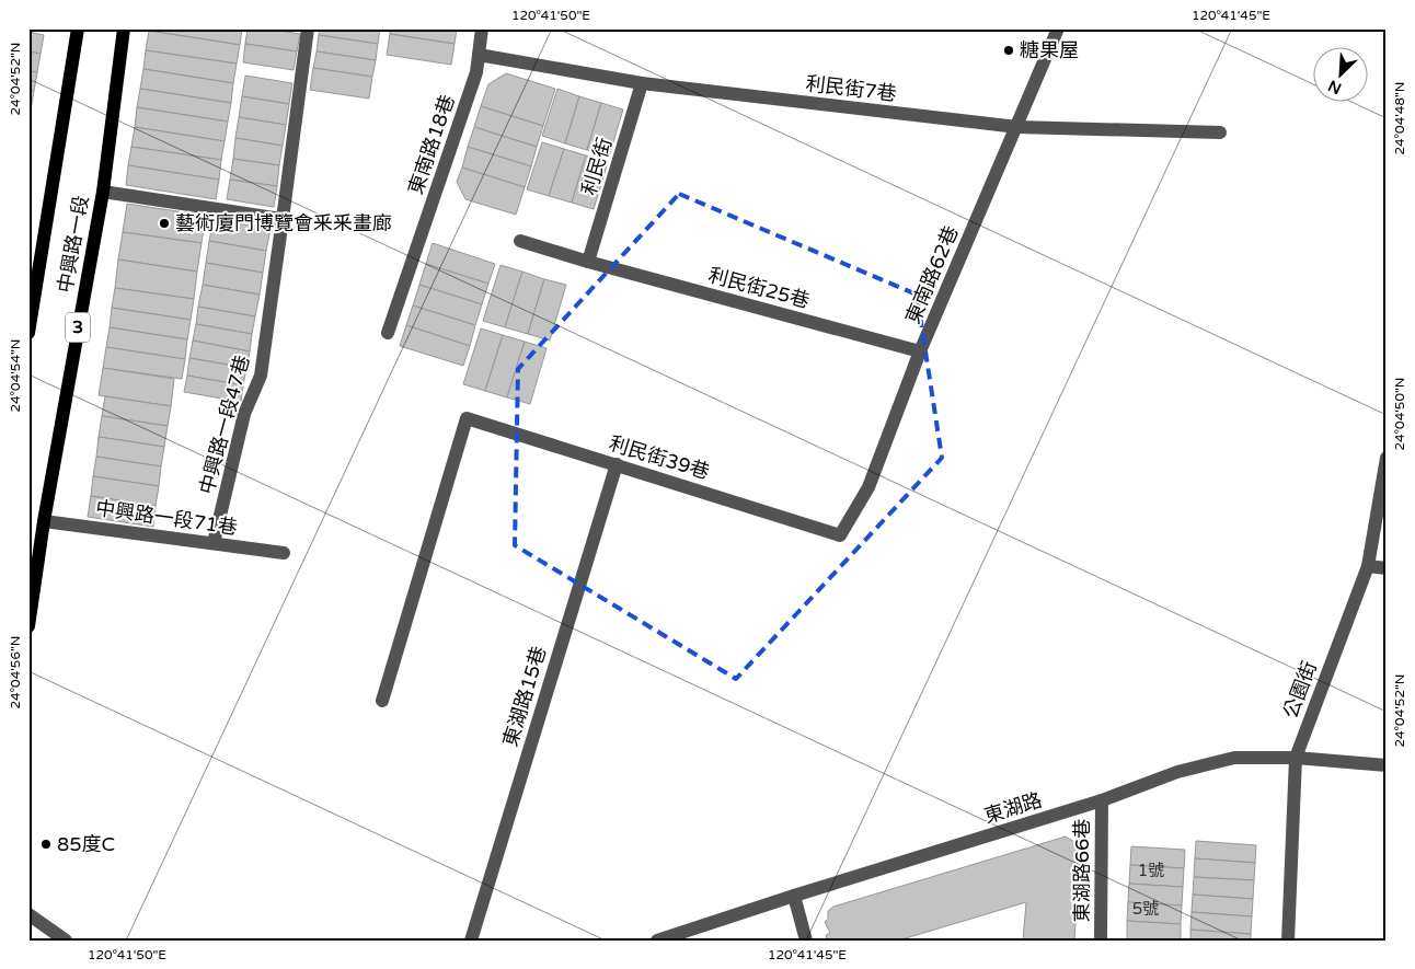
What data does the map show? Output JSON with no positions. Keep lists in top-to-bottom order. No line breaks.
{"streets":{"main road":["中興路一段","3"],"street":["利民街7巷","東南路18巷","利民街","東南路62巷","利民街25巷","中興路一段47巷","利民街39巷","中興路一段71巷","公園街","東湖路15巷","東湖路","東湖路66巷"]},"crossings":[["利民街7巷","東南路18巷"],["利民街7巷","利民街"],["利民街7巷","東南路62巷"],["利民街","利民街25巷"],["中興路一段","中興路一段71巷"],["東南路62巷","利民街25巷"],["東南路62巷","利民街39巷"],["中興路一段47巷","中興路一段71巷"],["利民街39巷","東湖路15巷"],["公園街","東湖路"],["東湖路","東湖路66巷"]],"places":["糖果屋","藝術廈門博覽會釆釆畫廊","85度C"],"house_numbers":["1號","5號"],"north":"bottom left","coordinates":["120°41'50\"E","120°41'45\"E","24°04'52\"N","24°04'48\"N","24°04'54\"N","24°04'50\"N","24°04'56\"N"]}
